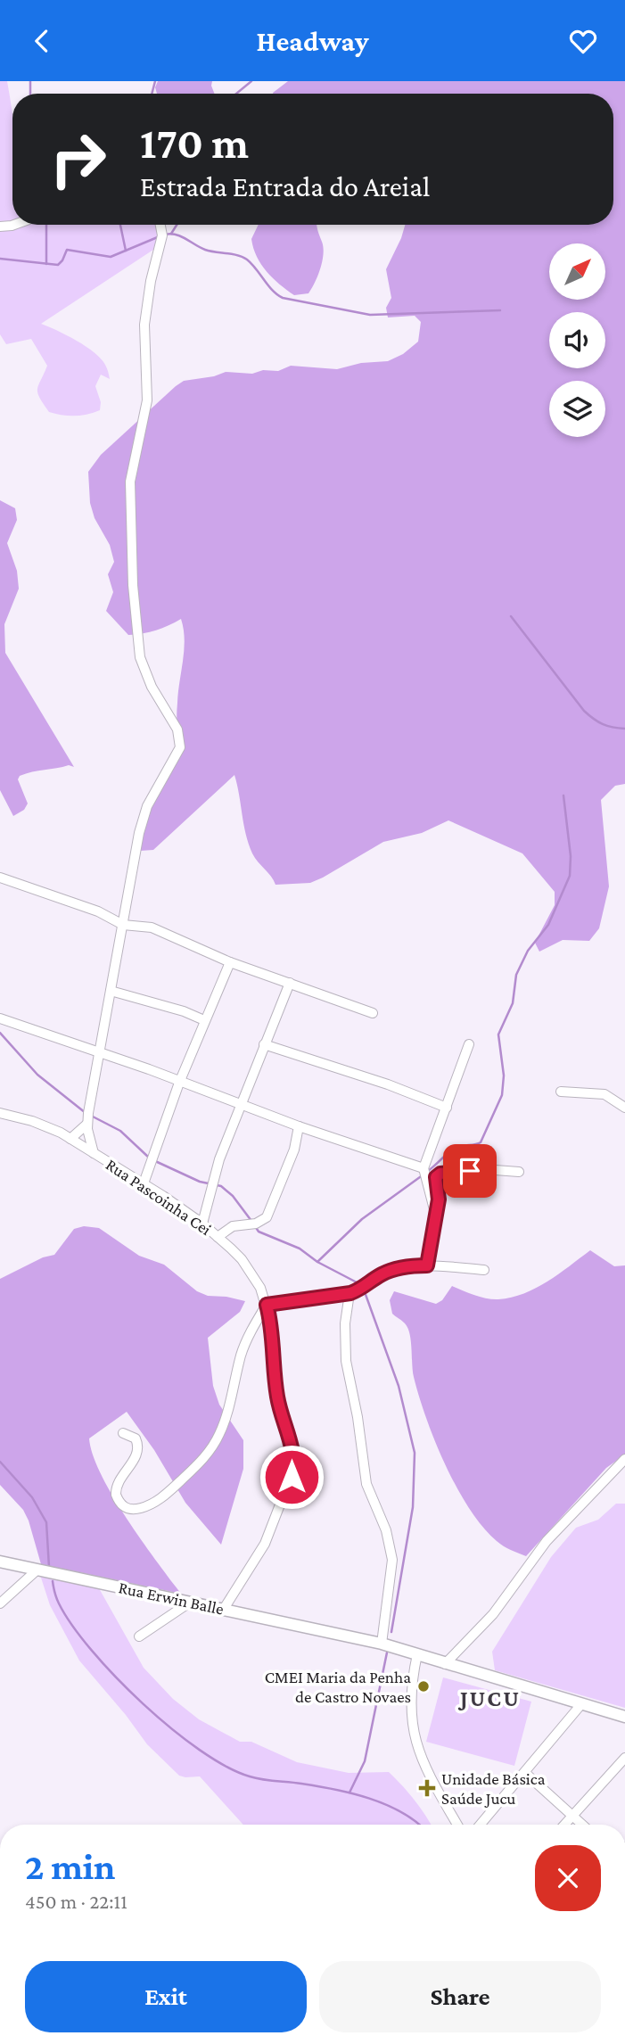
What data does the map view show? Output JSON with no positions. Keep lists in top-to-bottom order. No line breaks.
{"streets":{"street":["Rua Pascoinha Cei","Rua Erwin Balle"]},"crossings":[["Rua Pascoinha Cei","Rua Erwin Balle"]],"districts":["JUCU"],"places":{"other":["CMEI Maria da Penha de Castro Novaes"],"health":["Unidade Básica Saúde Jucu"]},"north":"top right","page":{"header":"Headway","turn":["170 m","Estrada Entrada do Areial"],"heading":["2 min","450 m · 22:11"],"buttons":["Exit","Share"]}}
